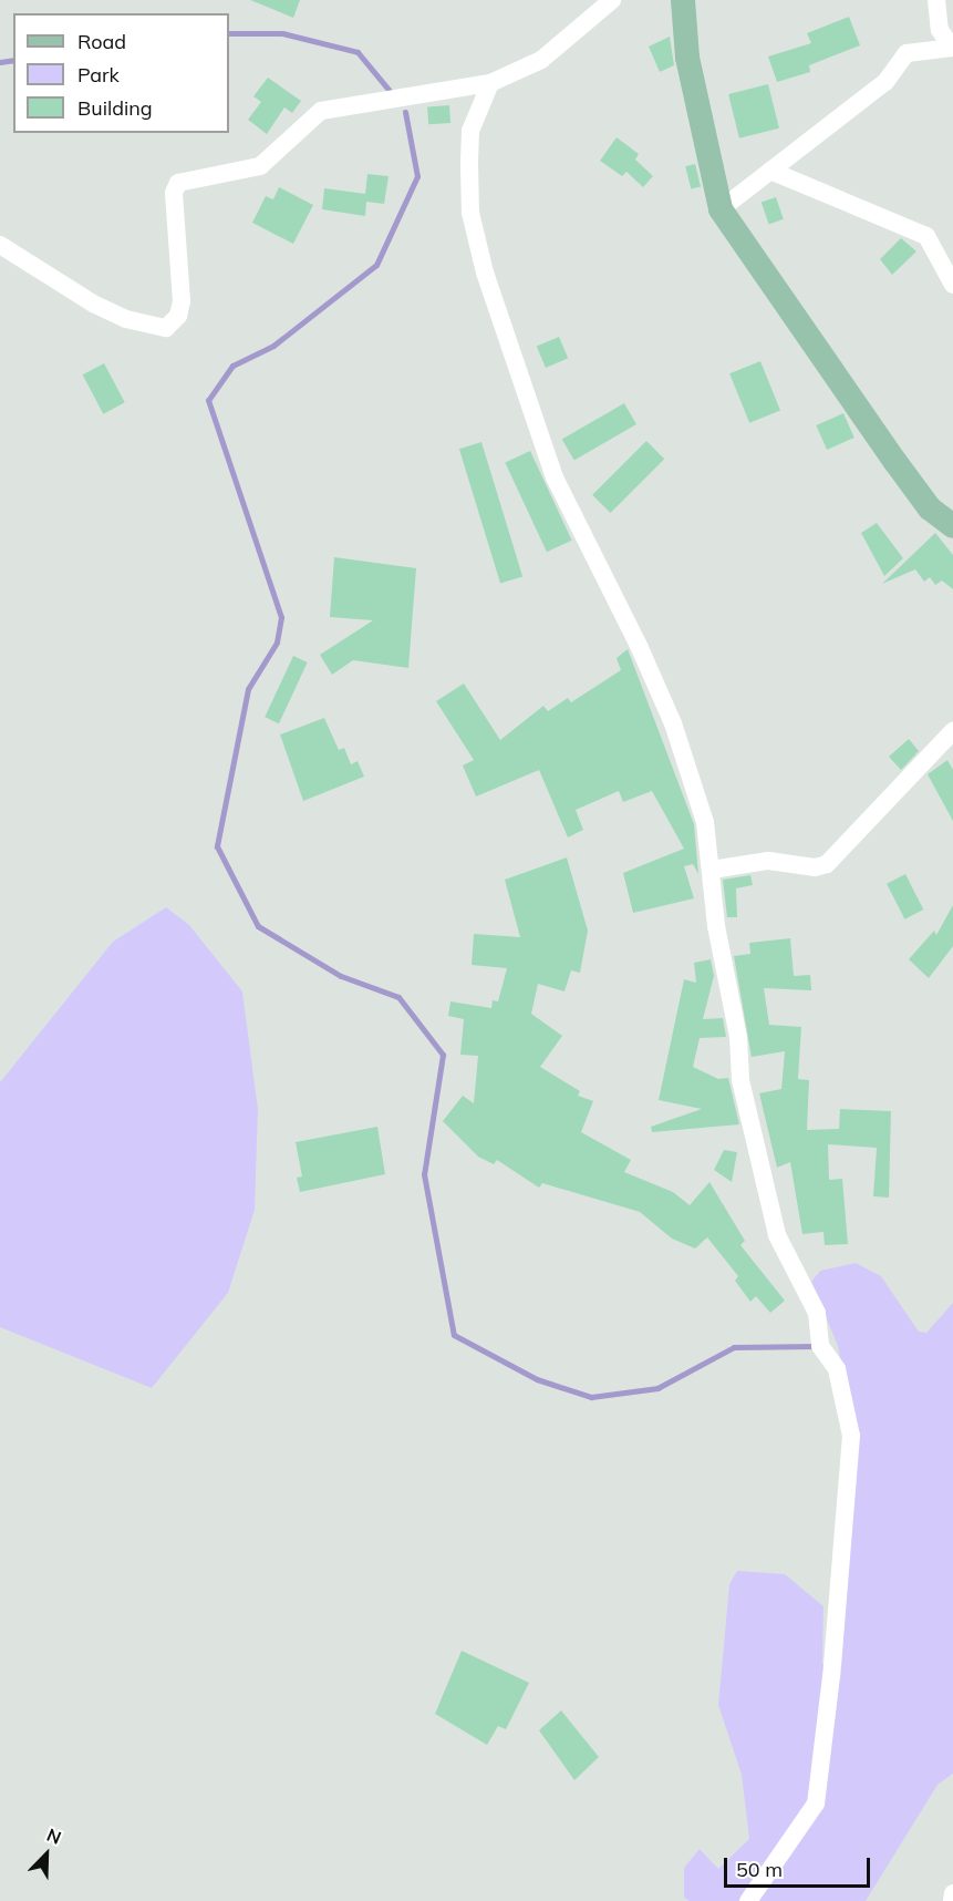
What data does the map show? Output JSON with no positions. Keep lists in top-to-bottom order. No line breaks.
{"legend":["Road","Park","Building"],"scale_bar":"50 m","north":"top right"}
